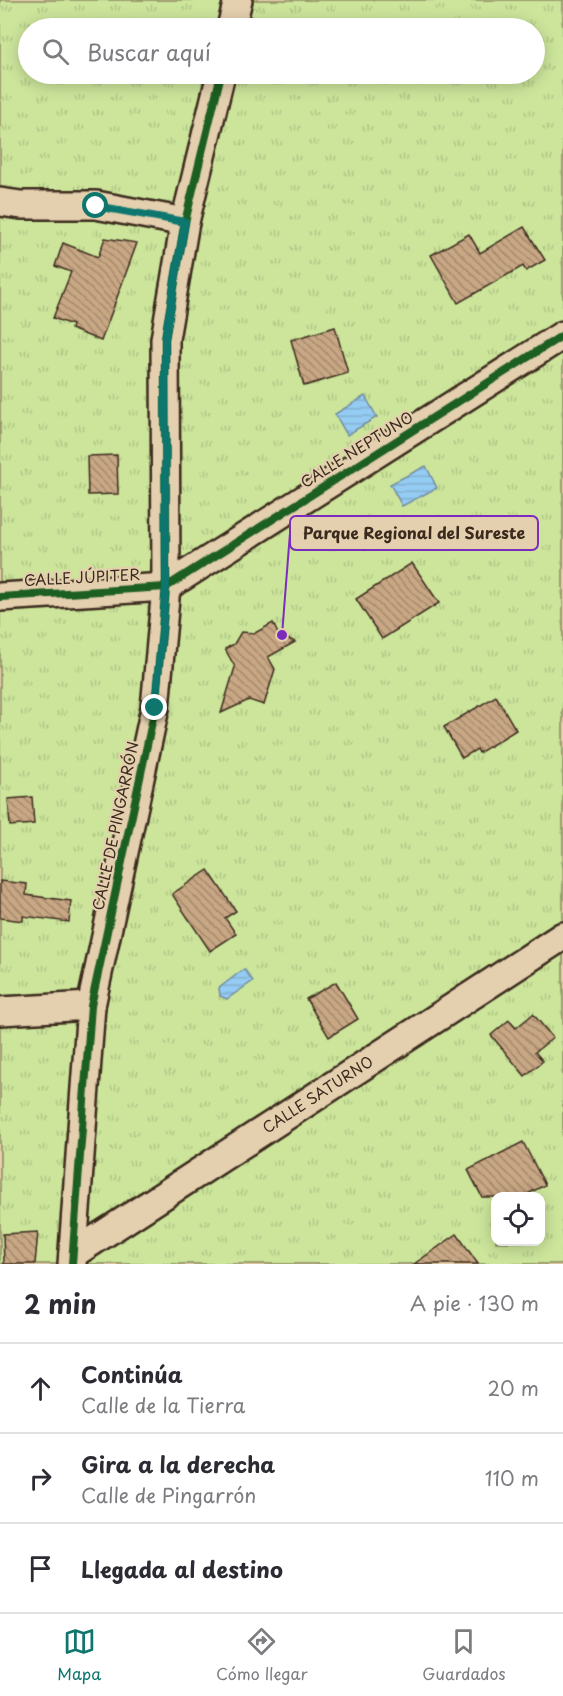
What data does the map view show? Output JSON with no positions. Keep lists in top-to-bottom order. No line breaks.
{"streets":{"street":["CALLE NEPTUNO","CALLE JÚPITER","CALLE DE PINGARRÓN","CALLE SATURNO"]},"crossings":[["CALLE NEPTUNO","CALLE JÚPITER"],["CALLE NEPTUNO","CALLE DE PINGARRÓN"],["CALLE JÚPITER","CALLE DE PINGARRÓN"],["CALLE DE PINGARRÓN","CALLE SATURNO"]],"places":["Parque Regional del Sureste"],"page":{"search":"Buscar aquí","heading":["2 min","A pie · 130 m"],"list":[["Continúa","Calle de la Tierra","20 m"],["Gira a la derecha","Calle de Pingarrón","110 m"],"Llegada al destino"],"nav":["Mapa","Cómo llegar","Guardados"]}}
